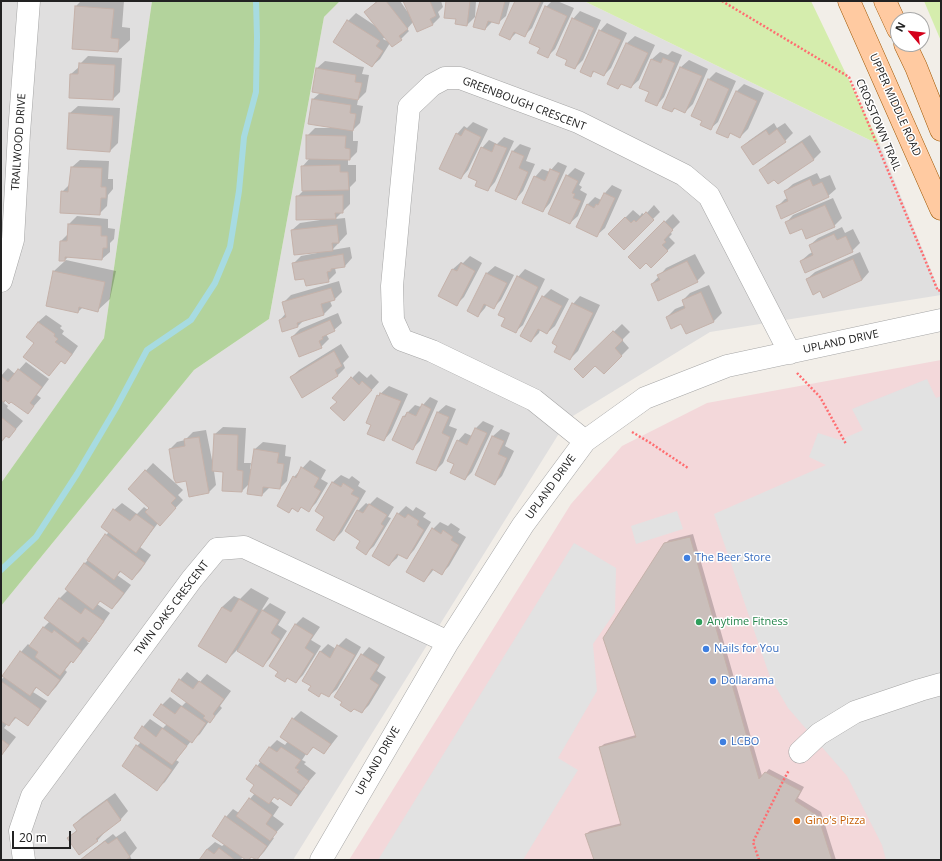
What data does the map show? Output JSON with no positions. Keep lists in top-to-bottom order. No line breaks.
{"streets":{"main road":["UPPER MIDDLE ROAD"],"street":["GREENBOUGH CRESCENT","TRAILWOOD DRIVE","UPLAND DRIVE","TWIN OAKS CRESCENT"],"path":["CROSSTOWN TRAIL"]},"crossings":[["GREENBOUGH CRESCENT","UPLAND DRIVE"],["UPLAND DRIVE","TWIN OAKS CRESCENT"]],"places":["The Beer Store","Anytime Fitness","Nails for You","Dollarama","LCBO","Gino's Pizza"],"scale_bar":"20 m","north":"top left"}
